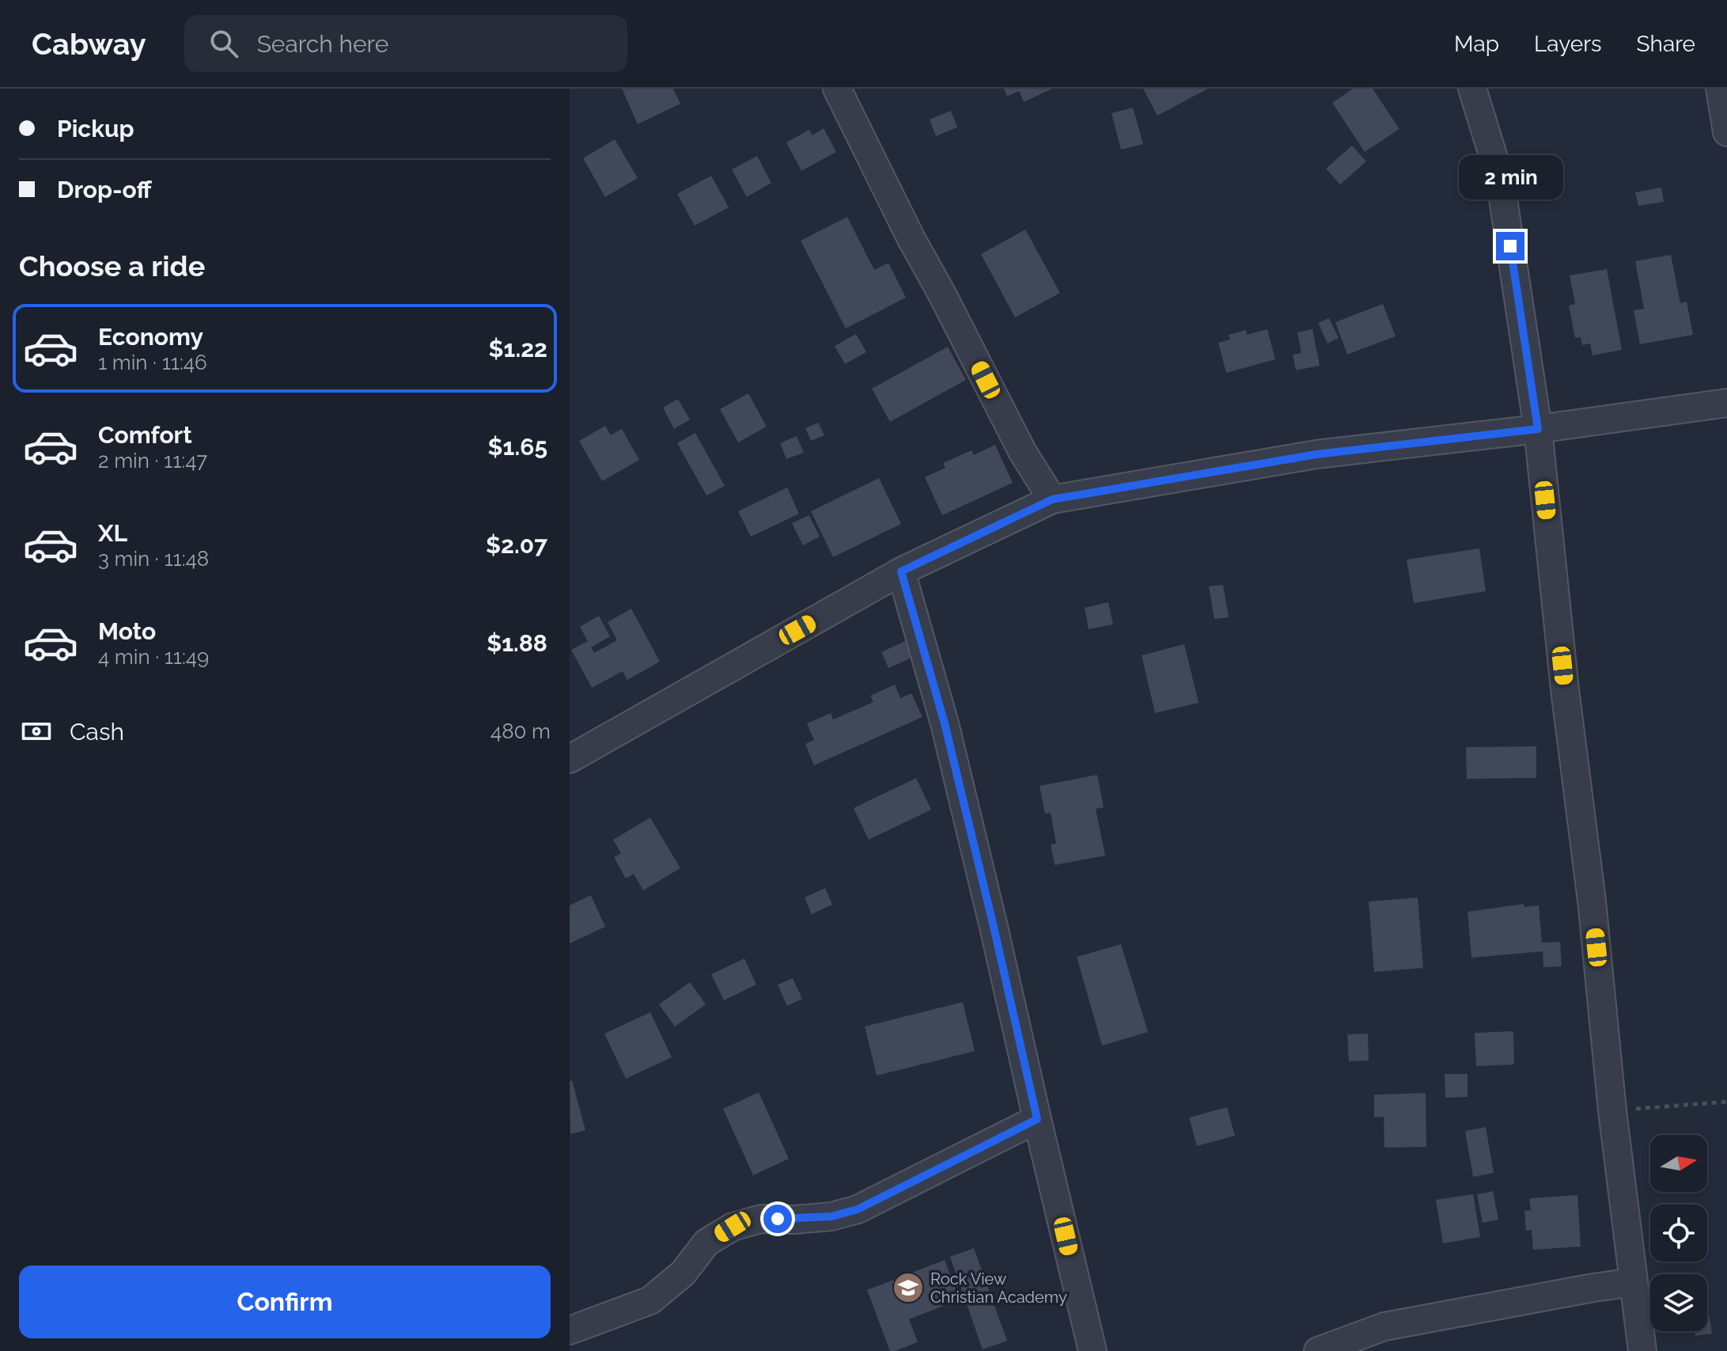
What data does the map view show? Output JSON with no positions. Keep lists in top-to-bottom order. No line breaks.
{"places":{"school or university":["Rock View Christian Academy"]},"north":"right","page":{"header":"Cabway","search":"Search here","nav":["Map","Layers","Share"],"banner":["Pickup","Drop-off"],"bubble":"2 min","heading":"Choose a ride","list":[{"name":"Economy","note":"1 min · 11:46","value":"$1.22"},{"name":"Comfort","note":"2 min · 11:47","value":"$1.65"},{"name":"XL","note":"3 min · 11:48","value":"$2.07"},{"name":"Moto","note":"4 min · 11:49","value":"$1.88"}],"pay":["Cash","480 m"],"buttons":"Confirm"}}
